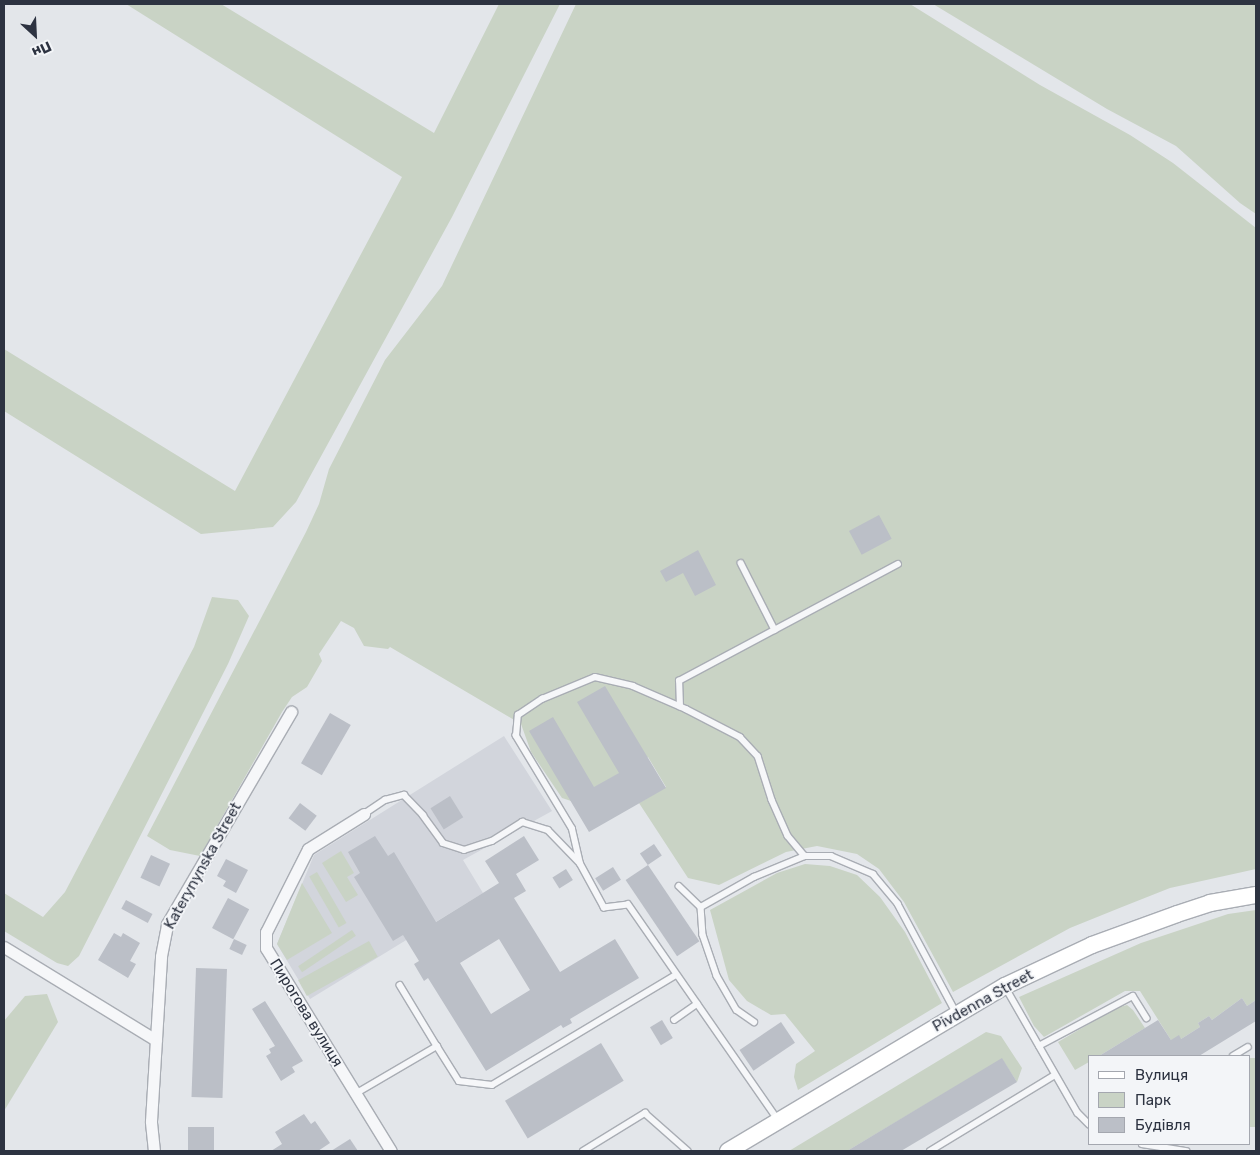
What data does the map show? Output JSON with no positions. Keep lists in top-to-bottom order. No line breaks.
{"streets":{"street":["Katerynynska Street","Pivdenna Street","Пирогова вулиця"]},"legend":["Вулиця","Парк","Будівля"],"north":"bottom right"}
